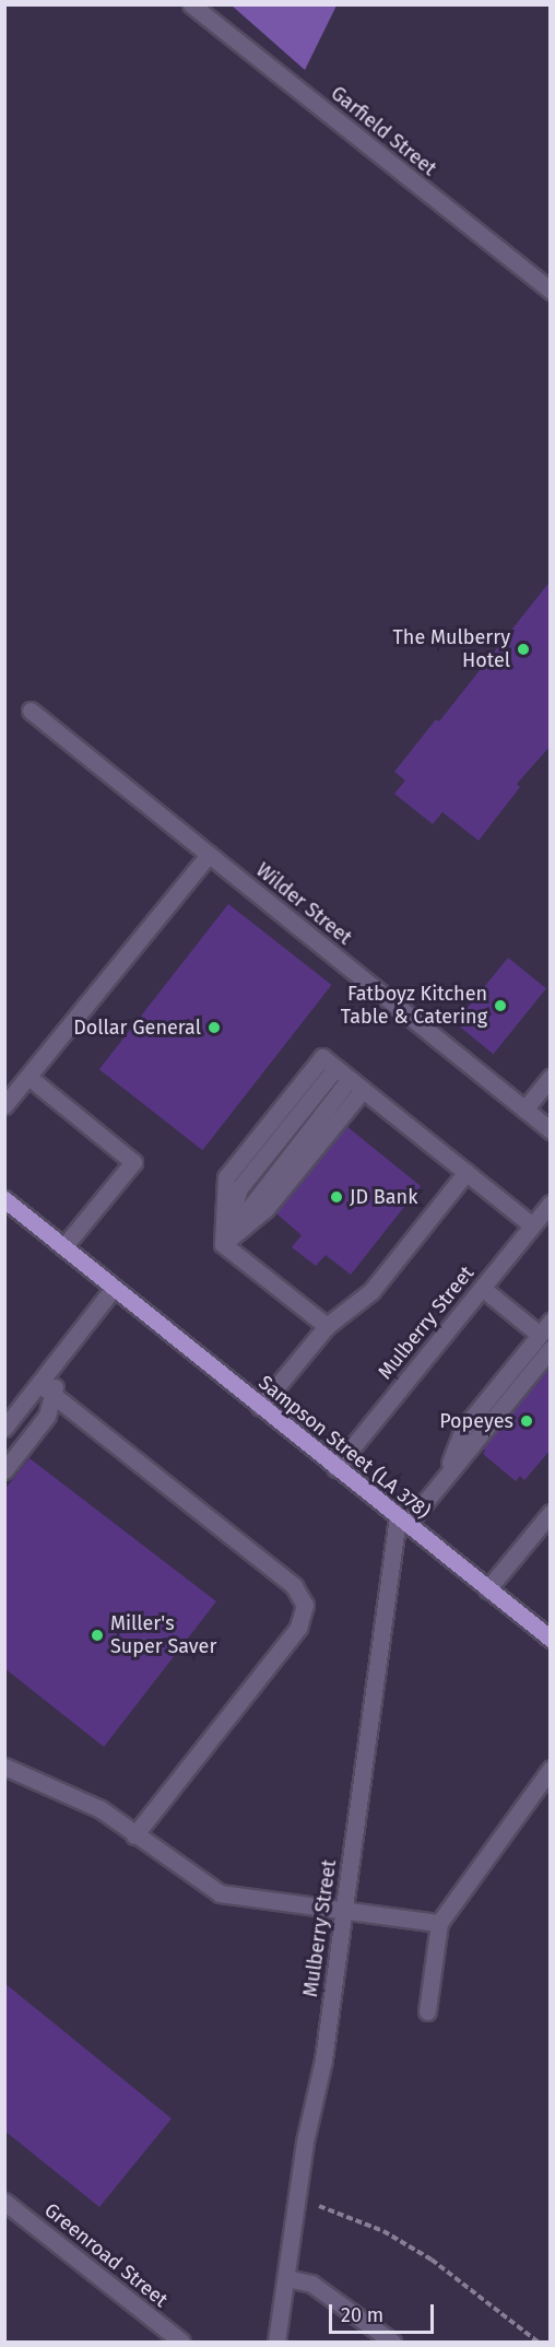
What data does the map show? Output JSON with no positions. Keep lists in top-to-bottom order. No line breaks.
{"streets":{"main road":["Sampson Street (LA 378)"],"street":["Garfield Street","Wilder Street","Mulberry Street","Greenroad Street"]},"crossings":[["Mulberry Street","Sampson Street (LA 378)"]],"places":["The Mulberry Hotel","Fatboyz Kitchen Table & Catering","Dollar General","JD Bank","Popeyes","Miller's Super Saver"],"scale_bar":"20 m"}
